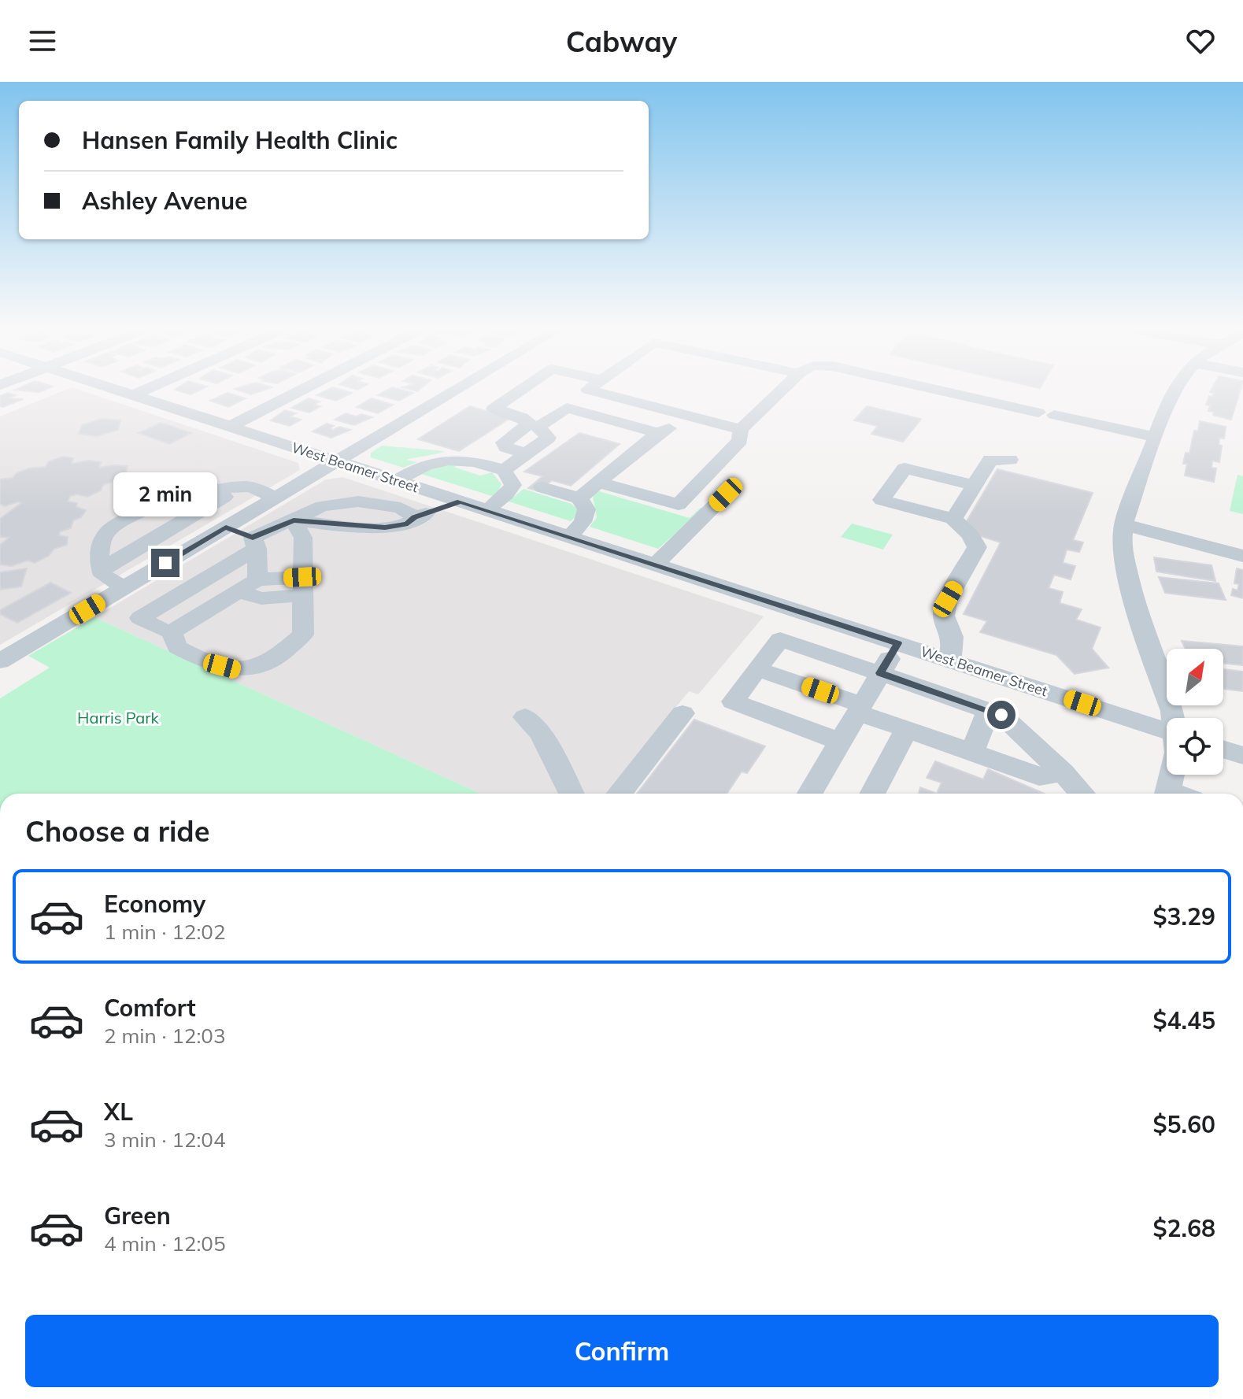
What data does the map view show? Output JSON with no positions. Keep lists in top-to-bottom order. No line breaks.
{"streets":{"street":["West Beamer Street"]},"parks":["Harris Park"],"north":"top right","page":{"header":"Cabway","banner":["Hansen Family Health Clinic","Ashley Avenue"],"bubble":"2 min","heading":"Choose a ride","list":[{"name":"Economy","note":"1 min · 12:02","value":"$3.29"},{"name":"Comfort","note":"2 min · 12:03","value":"$4.45"},{"name":"XL","note":"3 min · 12:04","value":"$5.60"},{"name":"Green","note":"4 min · 12:05","value":"$2.68"}],"buttons":"Confirm"}}
